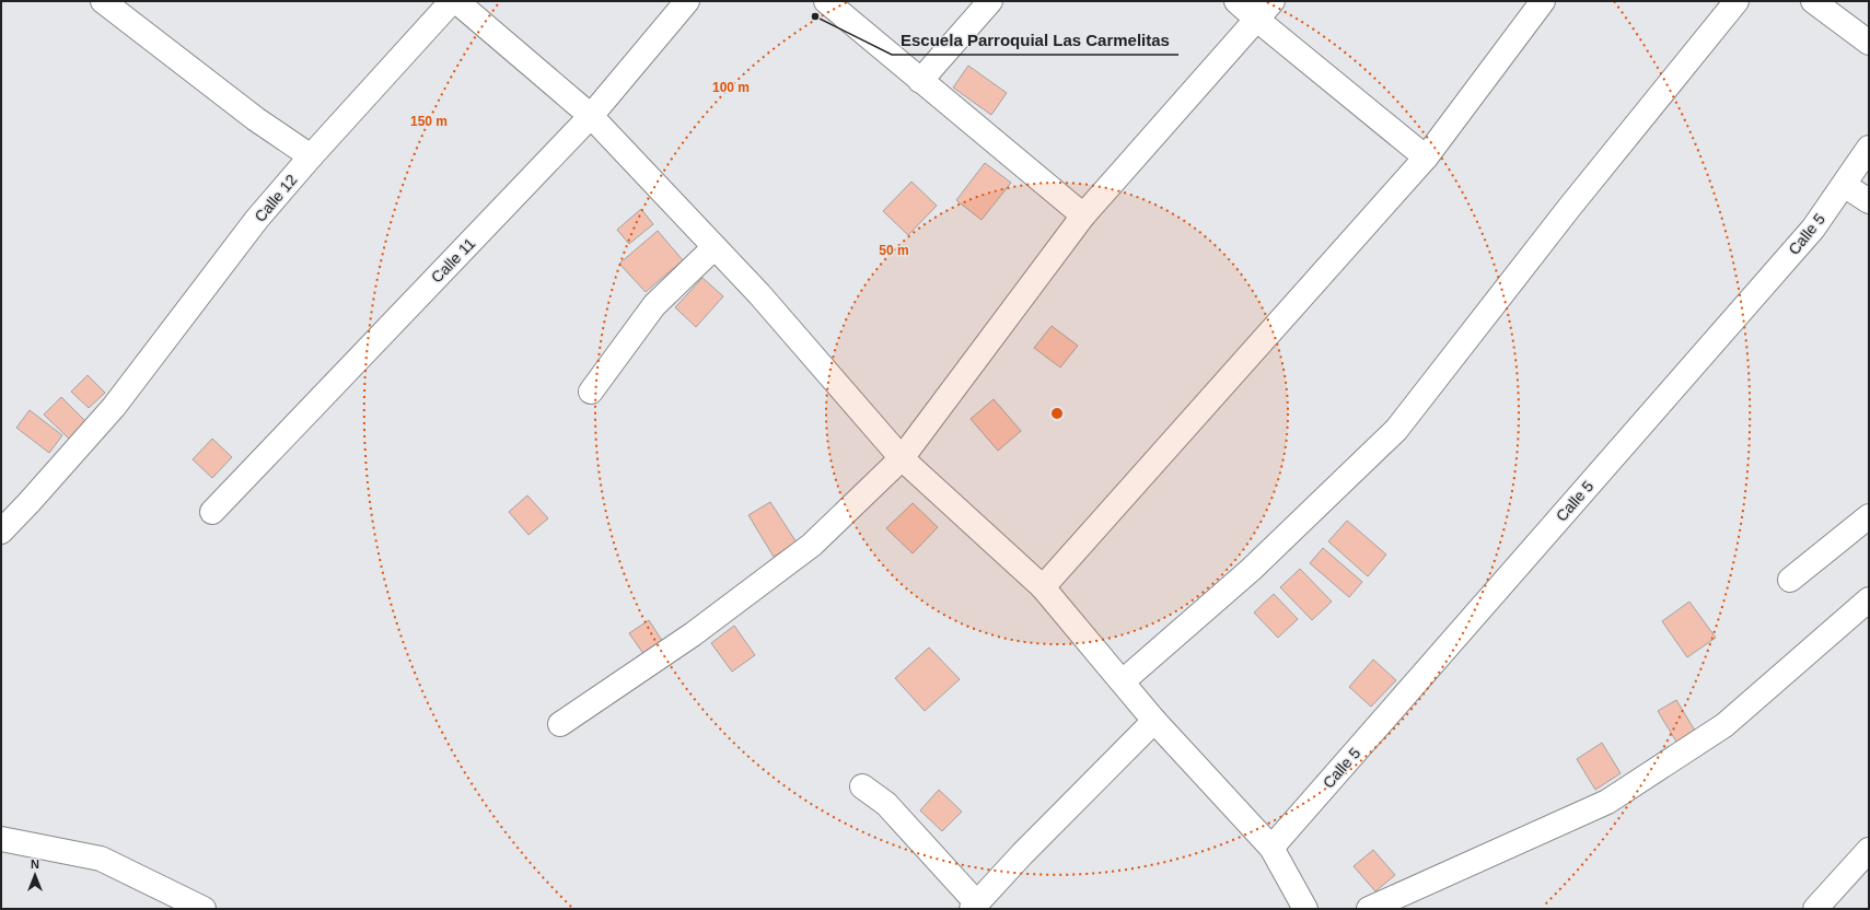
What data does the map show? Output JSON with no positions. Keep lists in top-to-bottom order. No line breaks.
{"streets":{"street":["Calle 12","Calle 5","Calle 11"]},"places":["Escuela Parroquial Las Carmelitas"],"north":"top","rings":["100 m","150 m","50 m"]}
